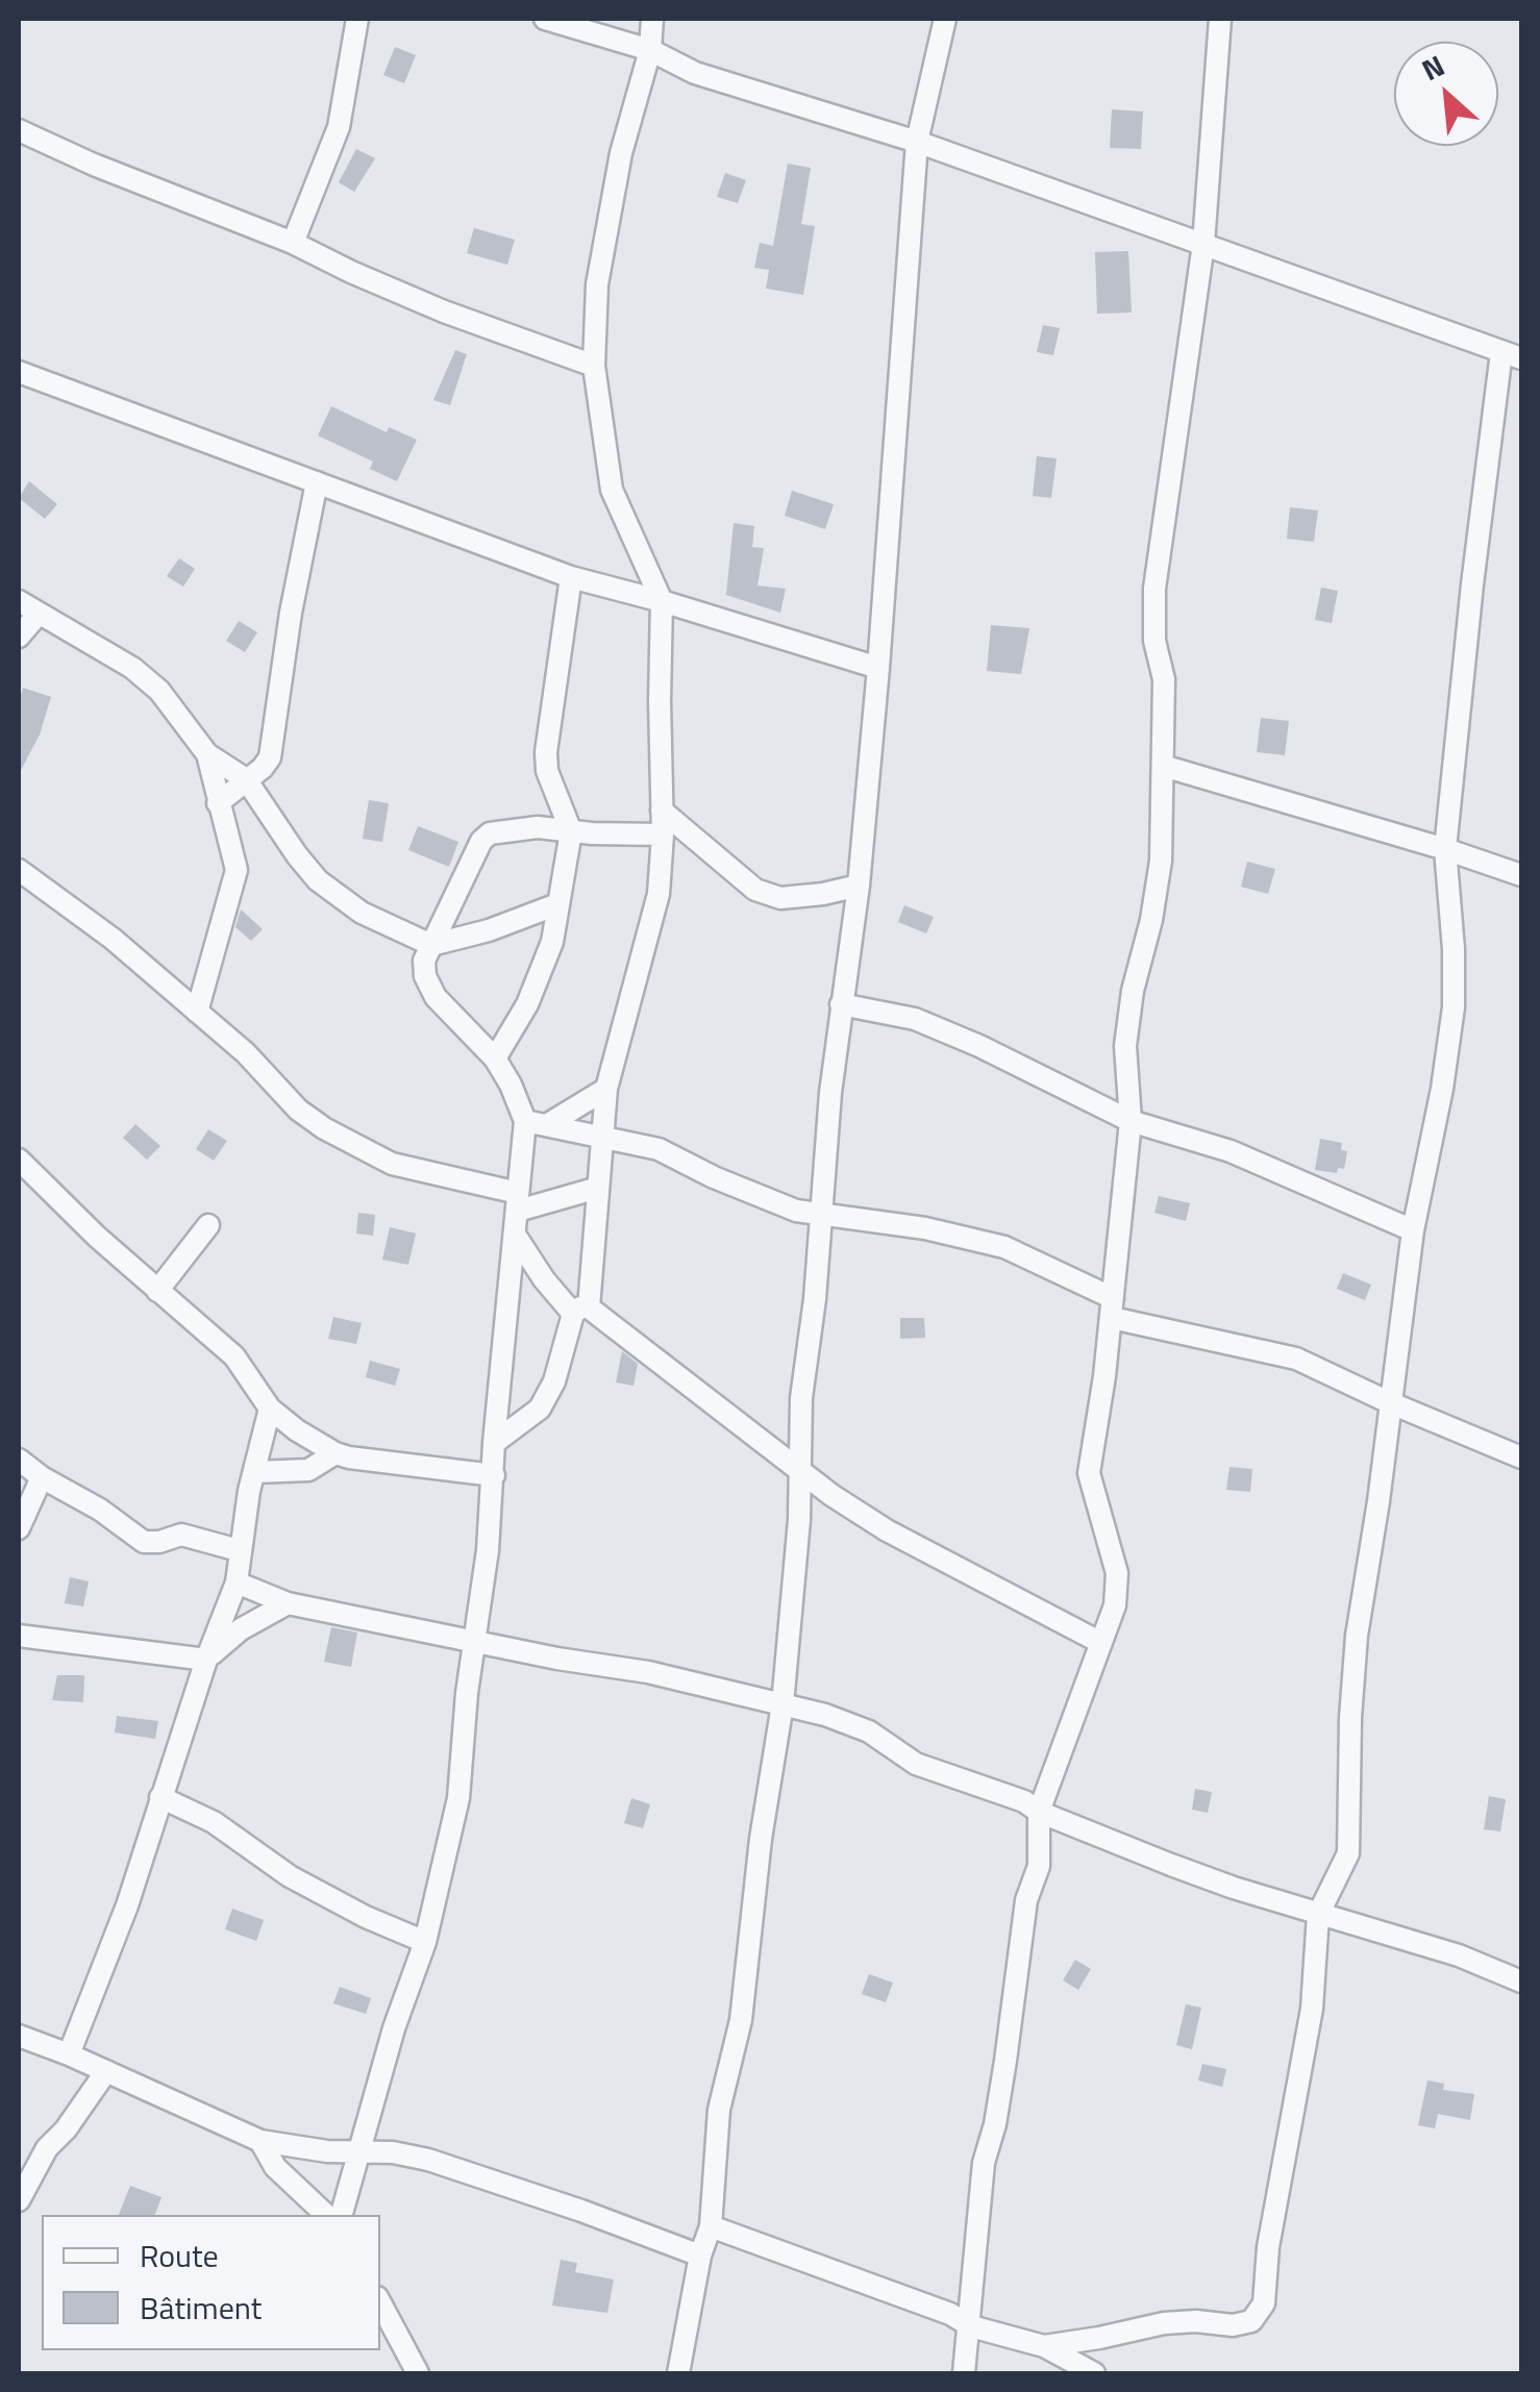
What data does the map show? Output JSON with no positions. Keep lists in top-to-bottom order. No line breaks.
{"legend":["Route","Bâtiment"],"north":"top left"}
